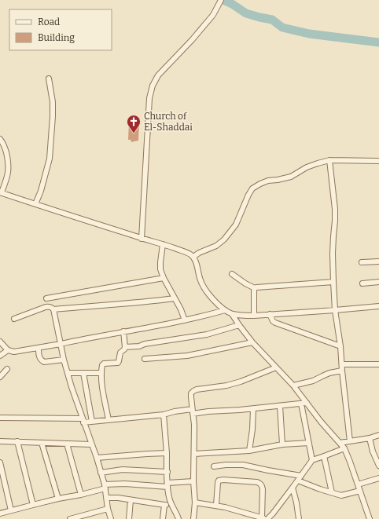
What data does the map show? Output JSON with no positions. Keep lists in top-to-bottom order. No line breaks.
{"places":{"church":["Church of El-Shaddai"]},"legend":["Road","Building"]}
